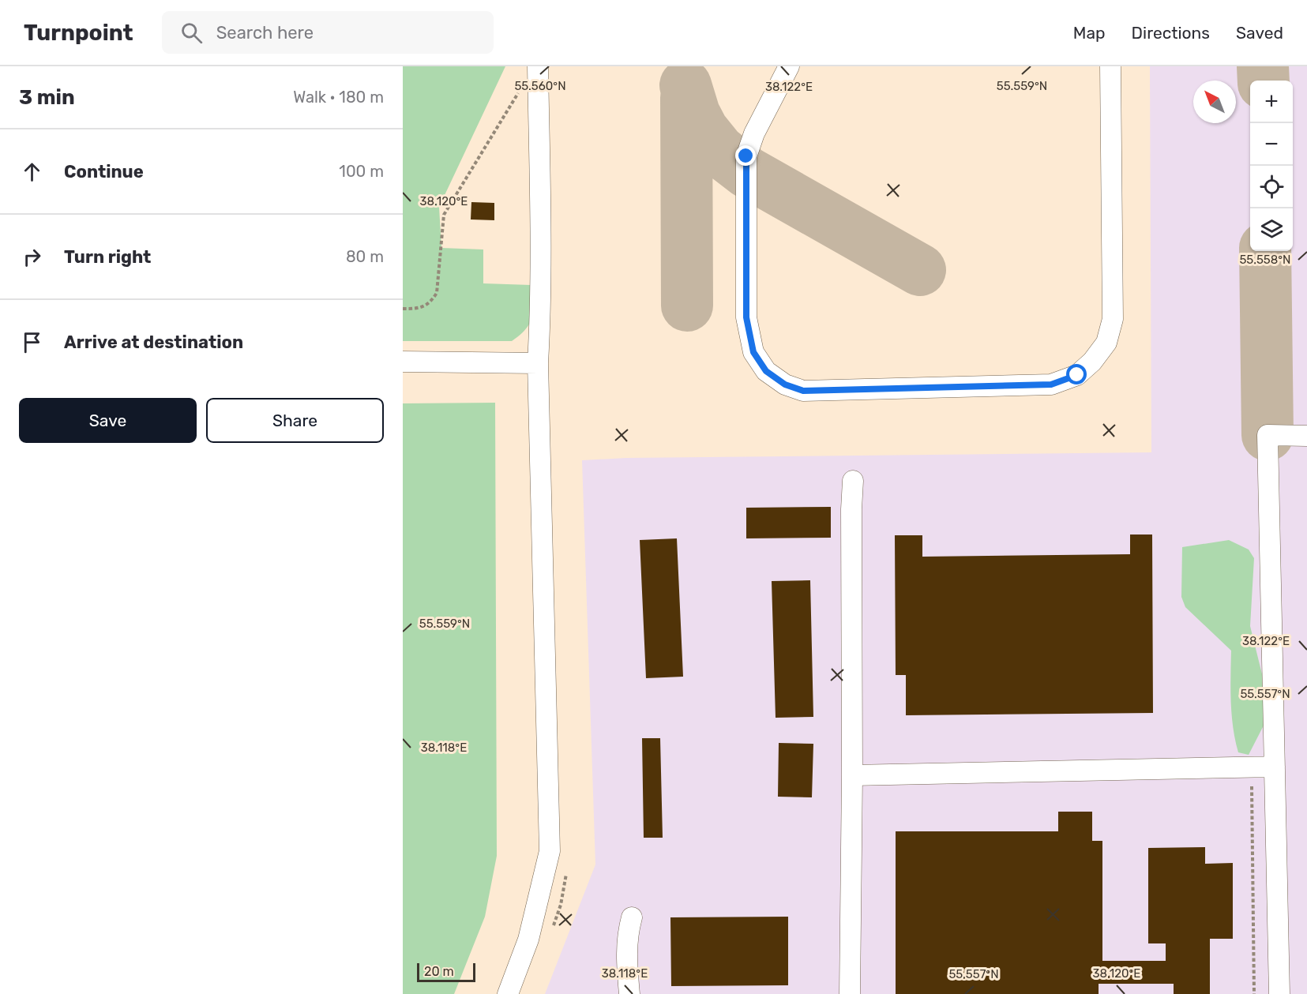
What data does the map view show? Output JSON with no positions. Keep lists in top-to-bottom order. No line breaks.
{"scale_bar":"20 m","north":"top left","page":{"header":"Turnpoint","search":"Search here","nav":["Map","Directions","Saved"],"heading":["3 min","Walk · 180 m"],"map_buttons":["+","−"],"list":[["Continue","100 m"],["Turn right","80 m"],"Arrive at destination"],"buttons":["Save","Share"],"scale":"20 m"},"coordinates":["55.559°N","55.560°N","38.122°E","38.120°E","55.558°N","55.557°N","38.118°E"]}
